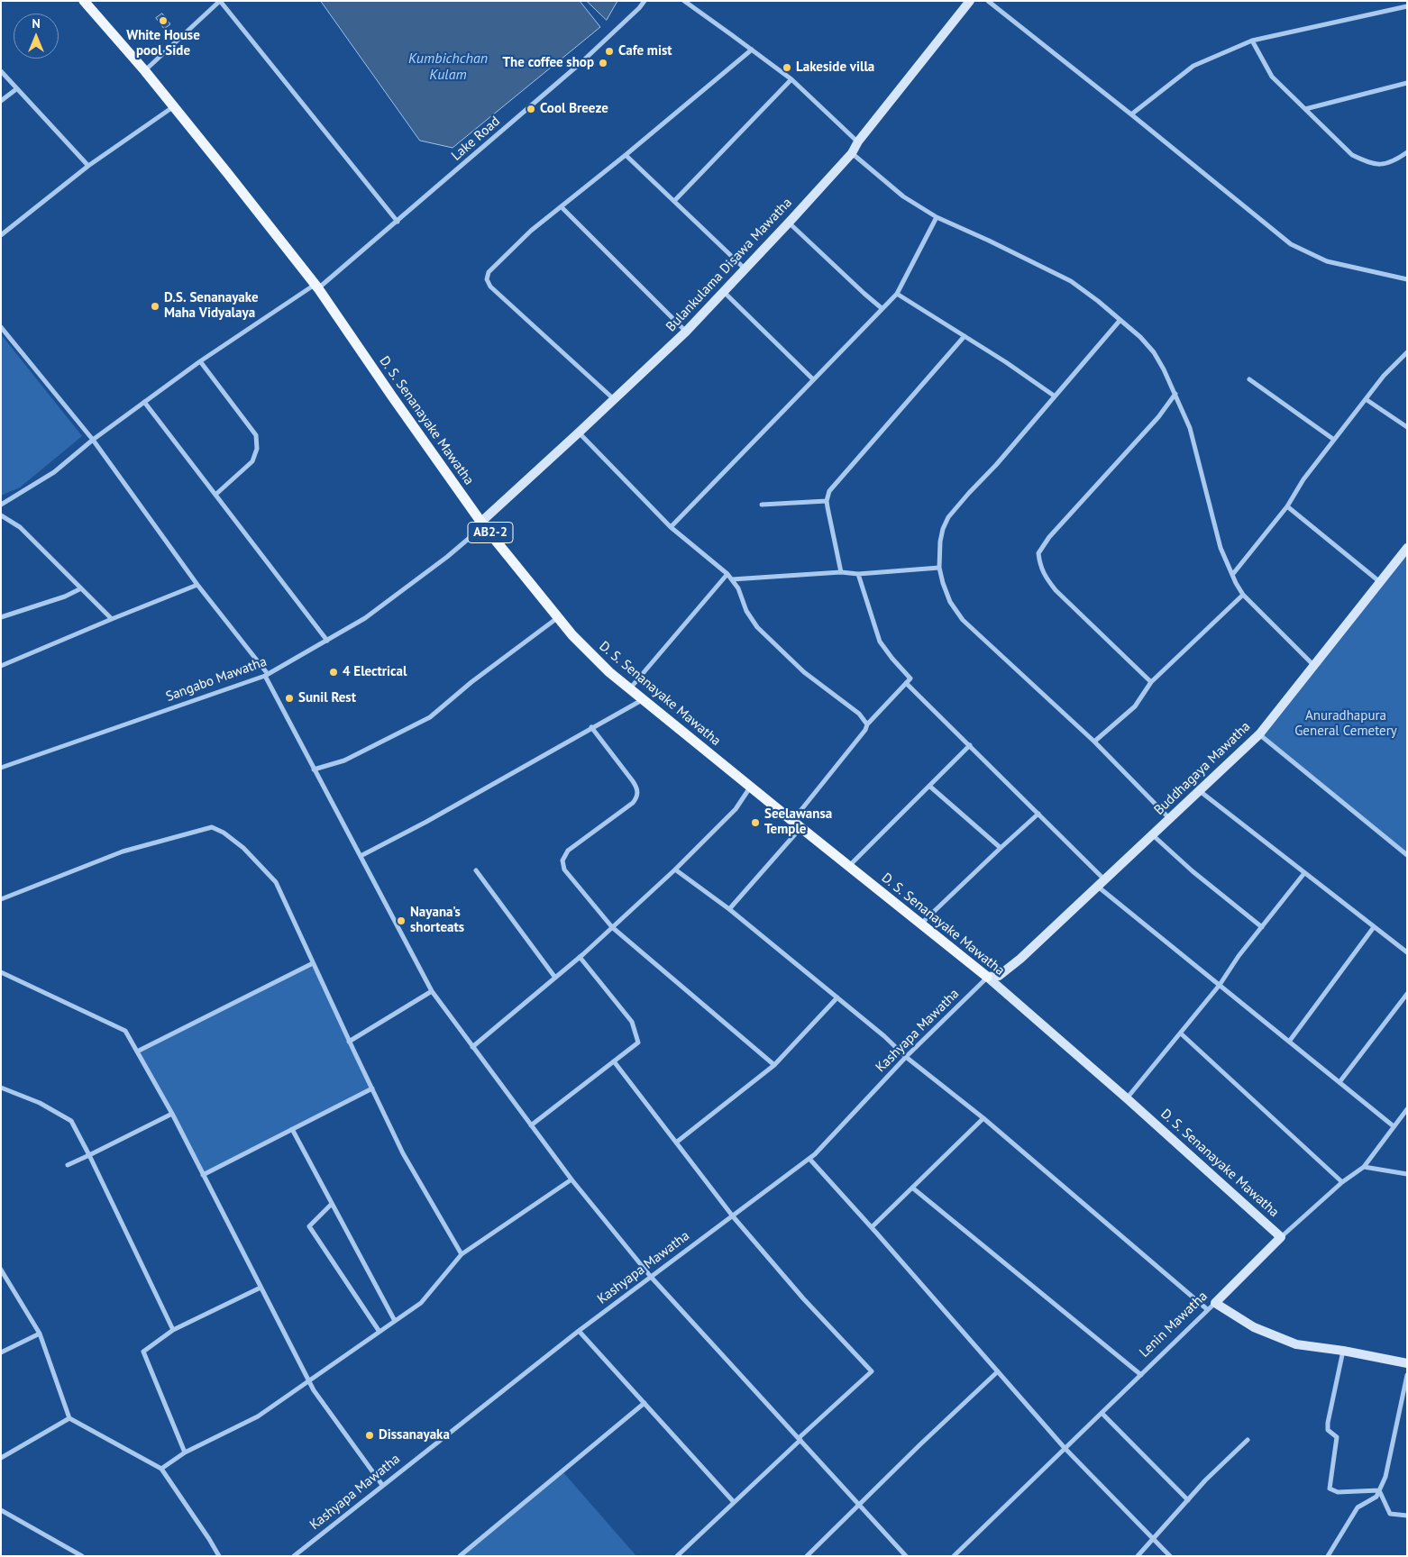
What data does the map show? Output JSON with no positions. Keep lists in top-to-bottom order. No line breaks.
{"streets":{"main road":["Bulankulama Disawa Mawatha","D. S. Senanayake Mawatha","AB2-2","Buddhagaya Mawatha","Lenin Mawatha"],"street":["Lake Road","Sangabo Mawatha","Kashyapa Mawatha"]},"crossings":[["Lake Road","D. S. Senanayake Mawatha"],["Bulankulama Disawa Mawatha","D. S. Senanayake Mawatha"],["Bulankulama Disawa Mawatha","Sangabo Mawatha"],["D. S. Senanayake Mawatha","Sangabo Mawatha"],["D. S. Senanayake Mawatha","Buddhagaya Mawatha"],["D. S. Senanayake Mawatha","Kashyapa Mawatha"],["D. S. Senanayake Mawatha","Lenin Mawatha"],["Buddhagaya Mawatha","Kashyapa Mawatha"]],"water":["Kumbichchan Kulam"],"parks":["Anuradhapura General Cemetery"],"places":["White House pool Side","Cafe mist","The coffee shop","Lakeside villa","Cool Breeze","D.S. Senanayake Maha Vidyalaya","4 Electrical","Sunil Rest","Seelawansa Temple","Nayana's shorteats","Dissanayaka"],"north":"top"}
